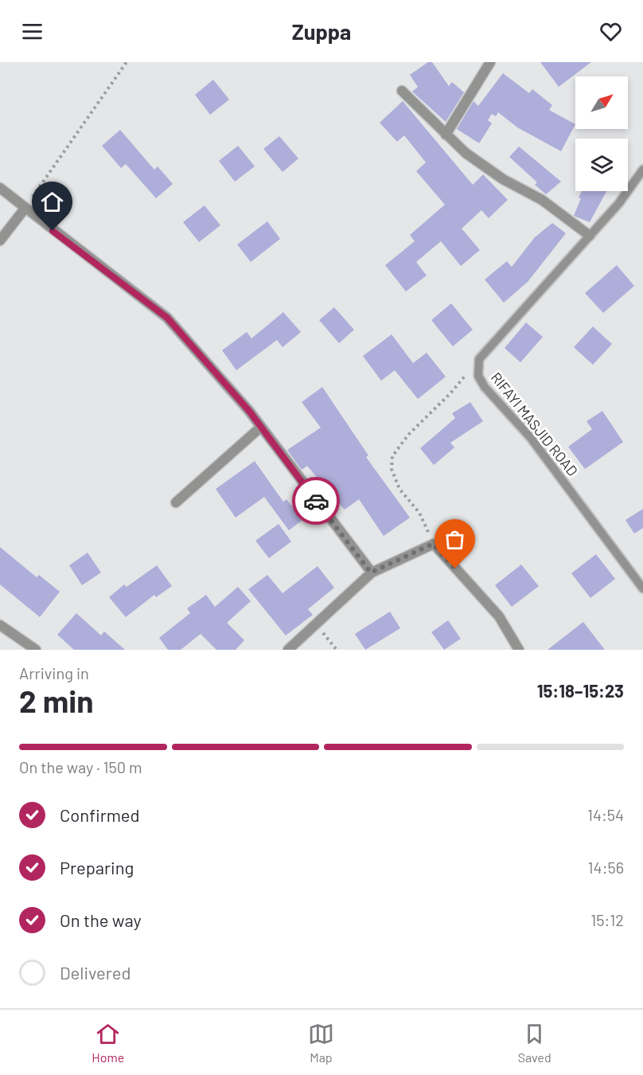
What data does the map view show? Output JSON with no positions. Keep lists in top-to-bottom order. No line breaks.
{"streets":{"lane":["RIFAYI MASJID ROAD"]},"north":"top right","page":{"header":"Zuppa","heading":["2 min","Arriving in","15:18–15:23"],"bar":"On the way · 150 m","list":[["Confirmed","14:54"],["Preparing","14:56"],["On the way","15:12"],"Delivered"],"tabs":["Home","Map","Saved"]}}
